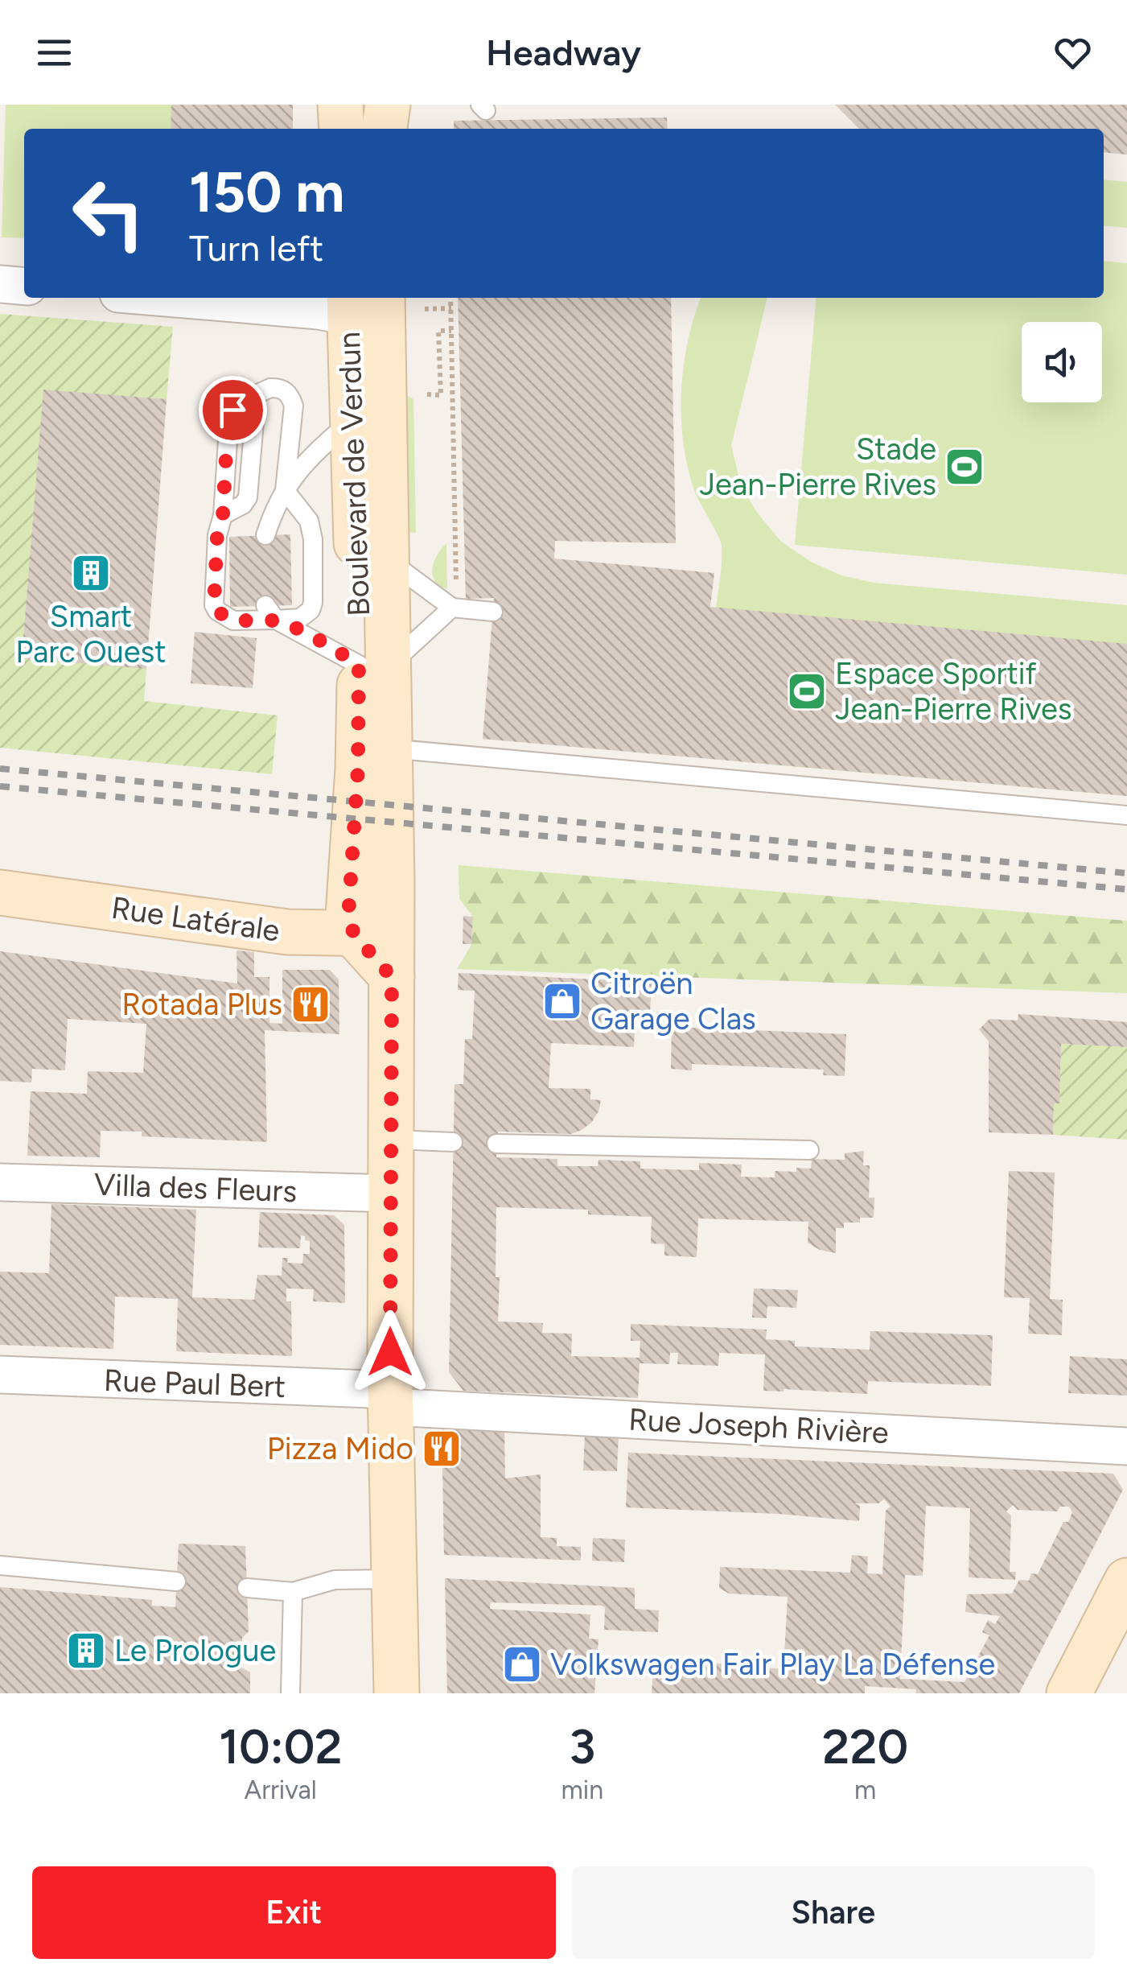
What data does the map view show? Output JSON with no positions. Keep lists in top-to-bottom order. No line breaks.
{"streets":{"main road":["Boulevard de Verdun","Rue Latérale"],"street":["Villa des Fleurs","Rue Paul Bert","Rue Joseph Rivière"]},"crossings":[["Boulevard de Verdun","Rue Latérale"],["Rue Paul Bert","Rue Joseph Rivière"]],"places":{"sports":["Stade Jean-Pierre Rives","Espace Sportif Jean-Pierre Rives"],"building":["Smart Parc Ouest","Le Prologue"],"shop":["Citroën Garage Clas","Volkswagen Fair Play La Défense"],"restaurant":["Rotada Plus","Pizza Mido"]},"page":{"header":"Headway","turn":["150 m","Turn left"],"eta":["10:02","Arrival","3","min","220","m"],"buttons":["Exit","Share"]}}
